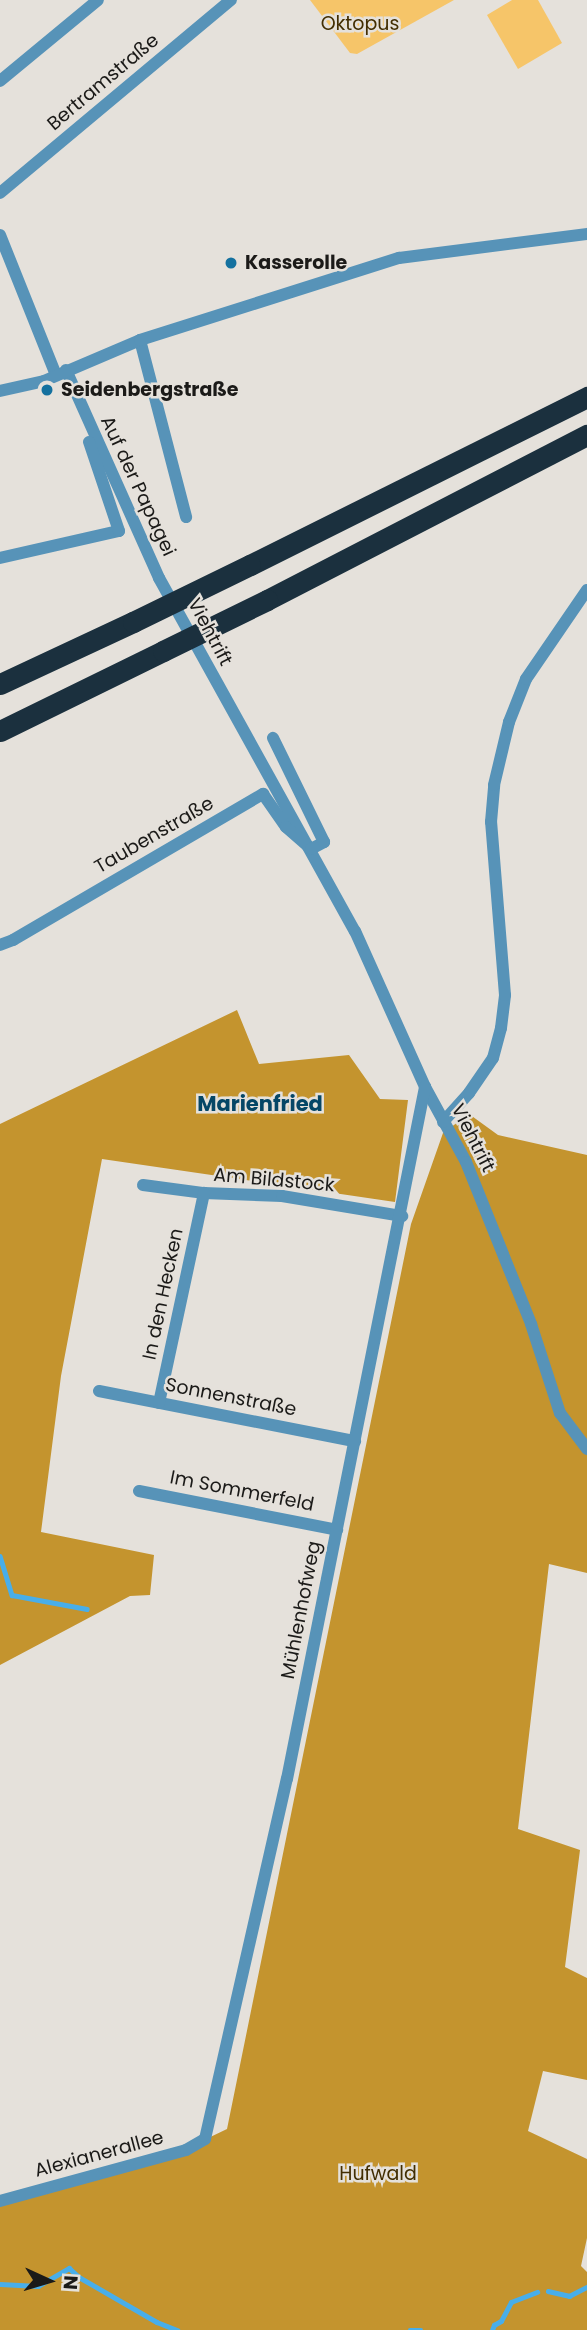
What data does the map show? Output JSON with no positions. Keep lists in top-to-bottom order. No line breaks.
{"streets":{"street":["Bertramstraße","Auf der Papagei","Viehtrift","Taubenstraße","Am Bildstock","In den Hecken","Sonnenstraße","Im Sommerfeld","Mühlenhofweg","Alexianerallee"]},"crossings":[["Auf der Papagei","Viehtrift"],["Viehtrift","Taubenstraße"],["Viehtrift","Mühlenhofweg"],["Am Bildstock","In den Hecken"],["Am Bildstock","Mühlenhofweg"],["In den Hecken","Sonnenstraße"],["Sonnenstraße","Mühlenhofweg"],["Im Sommerfeld","Mühlenhofweg"],["Mühlenhofweg","Alexianerallee"]],"districts":["Marienfried"],"parks":["Oktopus","Hufwald"],"places":["Kasserolle","Seidenbergstraße"],"north":"right"}
